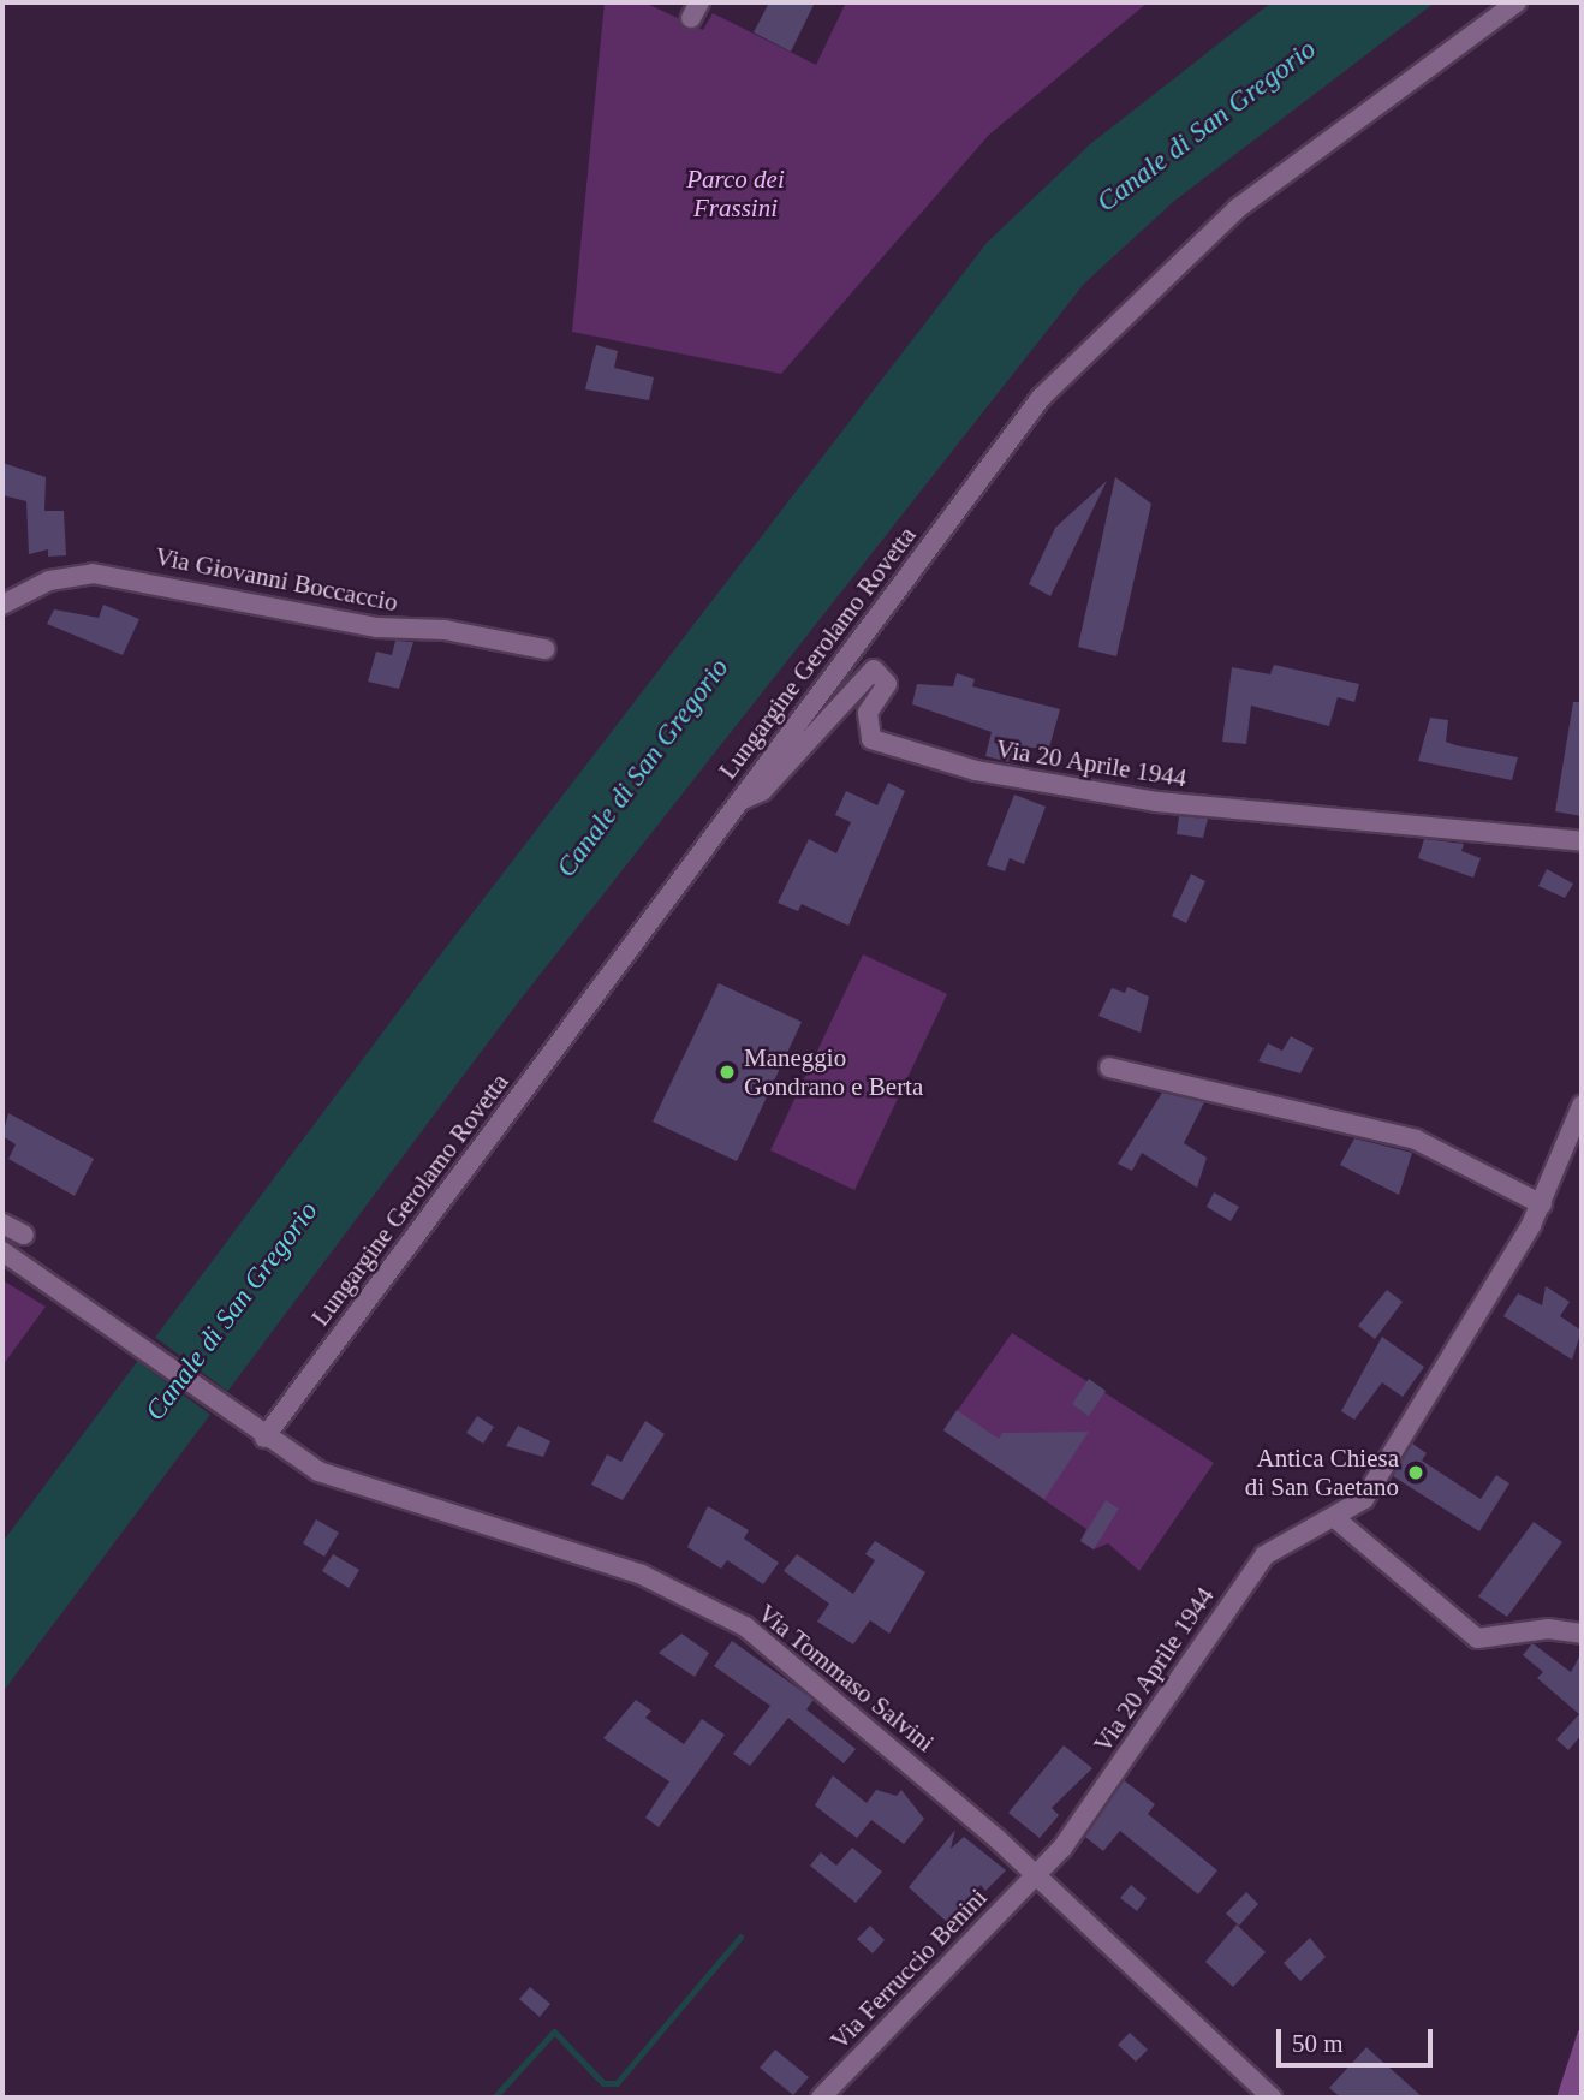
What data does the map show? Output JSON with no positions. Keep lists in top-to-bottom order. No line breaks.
{"streets":{"street":["Via Giovanni Boccaccio","Lungargine Gerolamo Rovetta","Via 20 Aprile 1944","Via Tommaso Salvini","Via Ferruccio Benini"]},"crossings":[["Lungargine Gerolamo Rovetta","Via 20 Aprile 1944"],["Lungargine Gerolamo Rovetta","Via Tommaso Salvini"],["Via 20 Aprile 1944","Via Tommaso Salvini"],["Via 20 Aprile 1944","Via Ferruccio Benini"],["Via Tommaso Salvini","Via Ferruccio Benini"]],"water":["Canale di San Gregorio"],"parks":["Parco dei Frassini"],"places":["Maneggio Gondrano e Berta","Antica Chiesa di San Gaetano"],"scale_bar":"50 m"}
